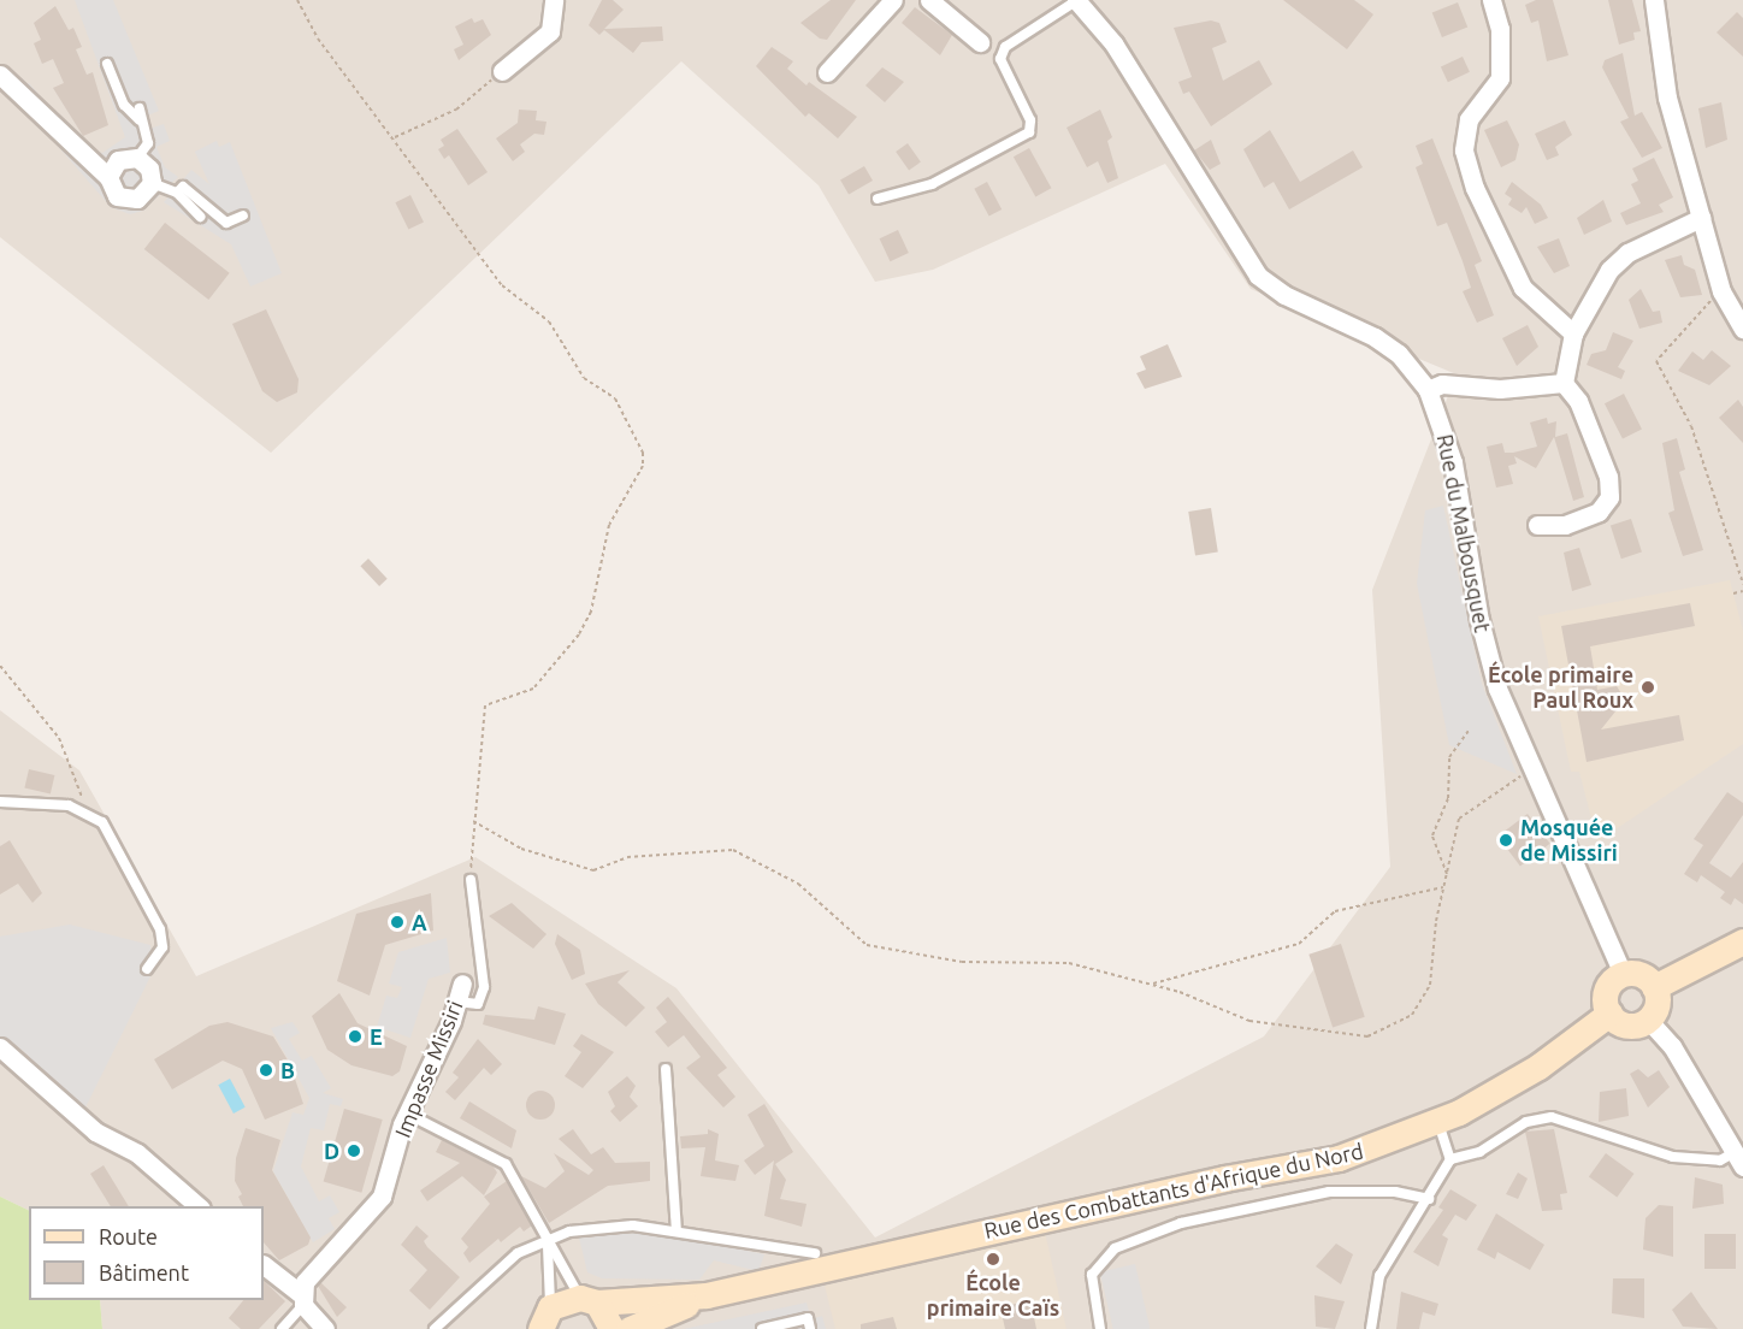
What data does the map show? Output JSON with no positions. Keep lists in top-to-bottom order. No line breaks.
{"streets":{"main road":["Rue des Combattants d'Afrique du Nord"],"street":["Rue du Malbousquet","Impasse Missiri"]},"crossings":[["Rue du Malbousquet","Rue des Combattants d'Afrique du Nord"]],"places":["École primaire Paul Roux","Mosquée de Missiri","A","E","B","D","École primaire Caïs"],"legend":["Route","Bâtiment"]}
